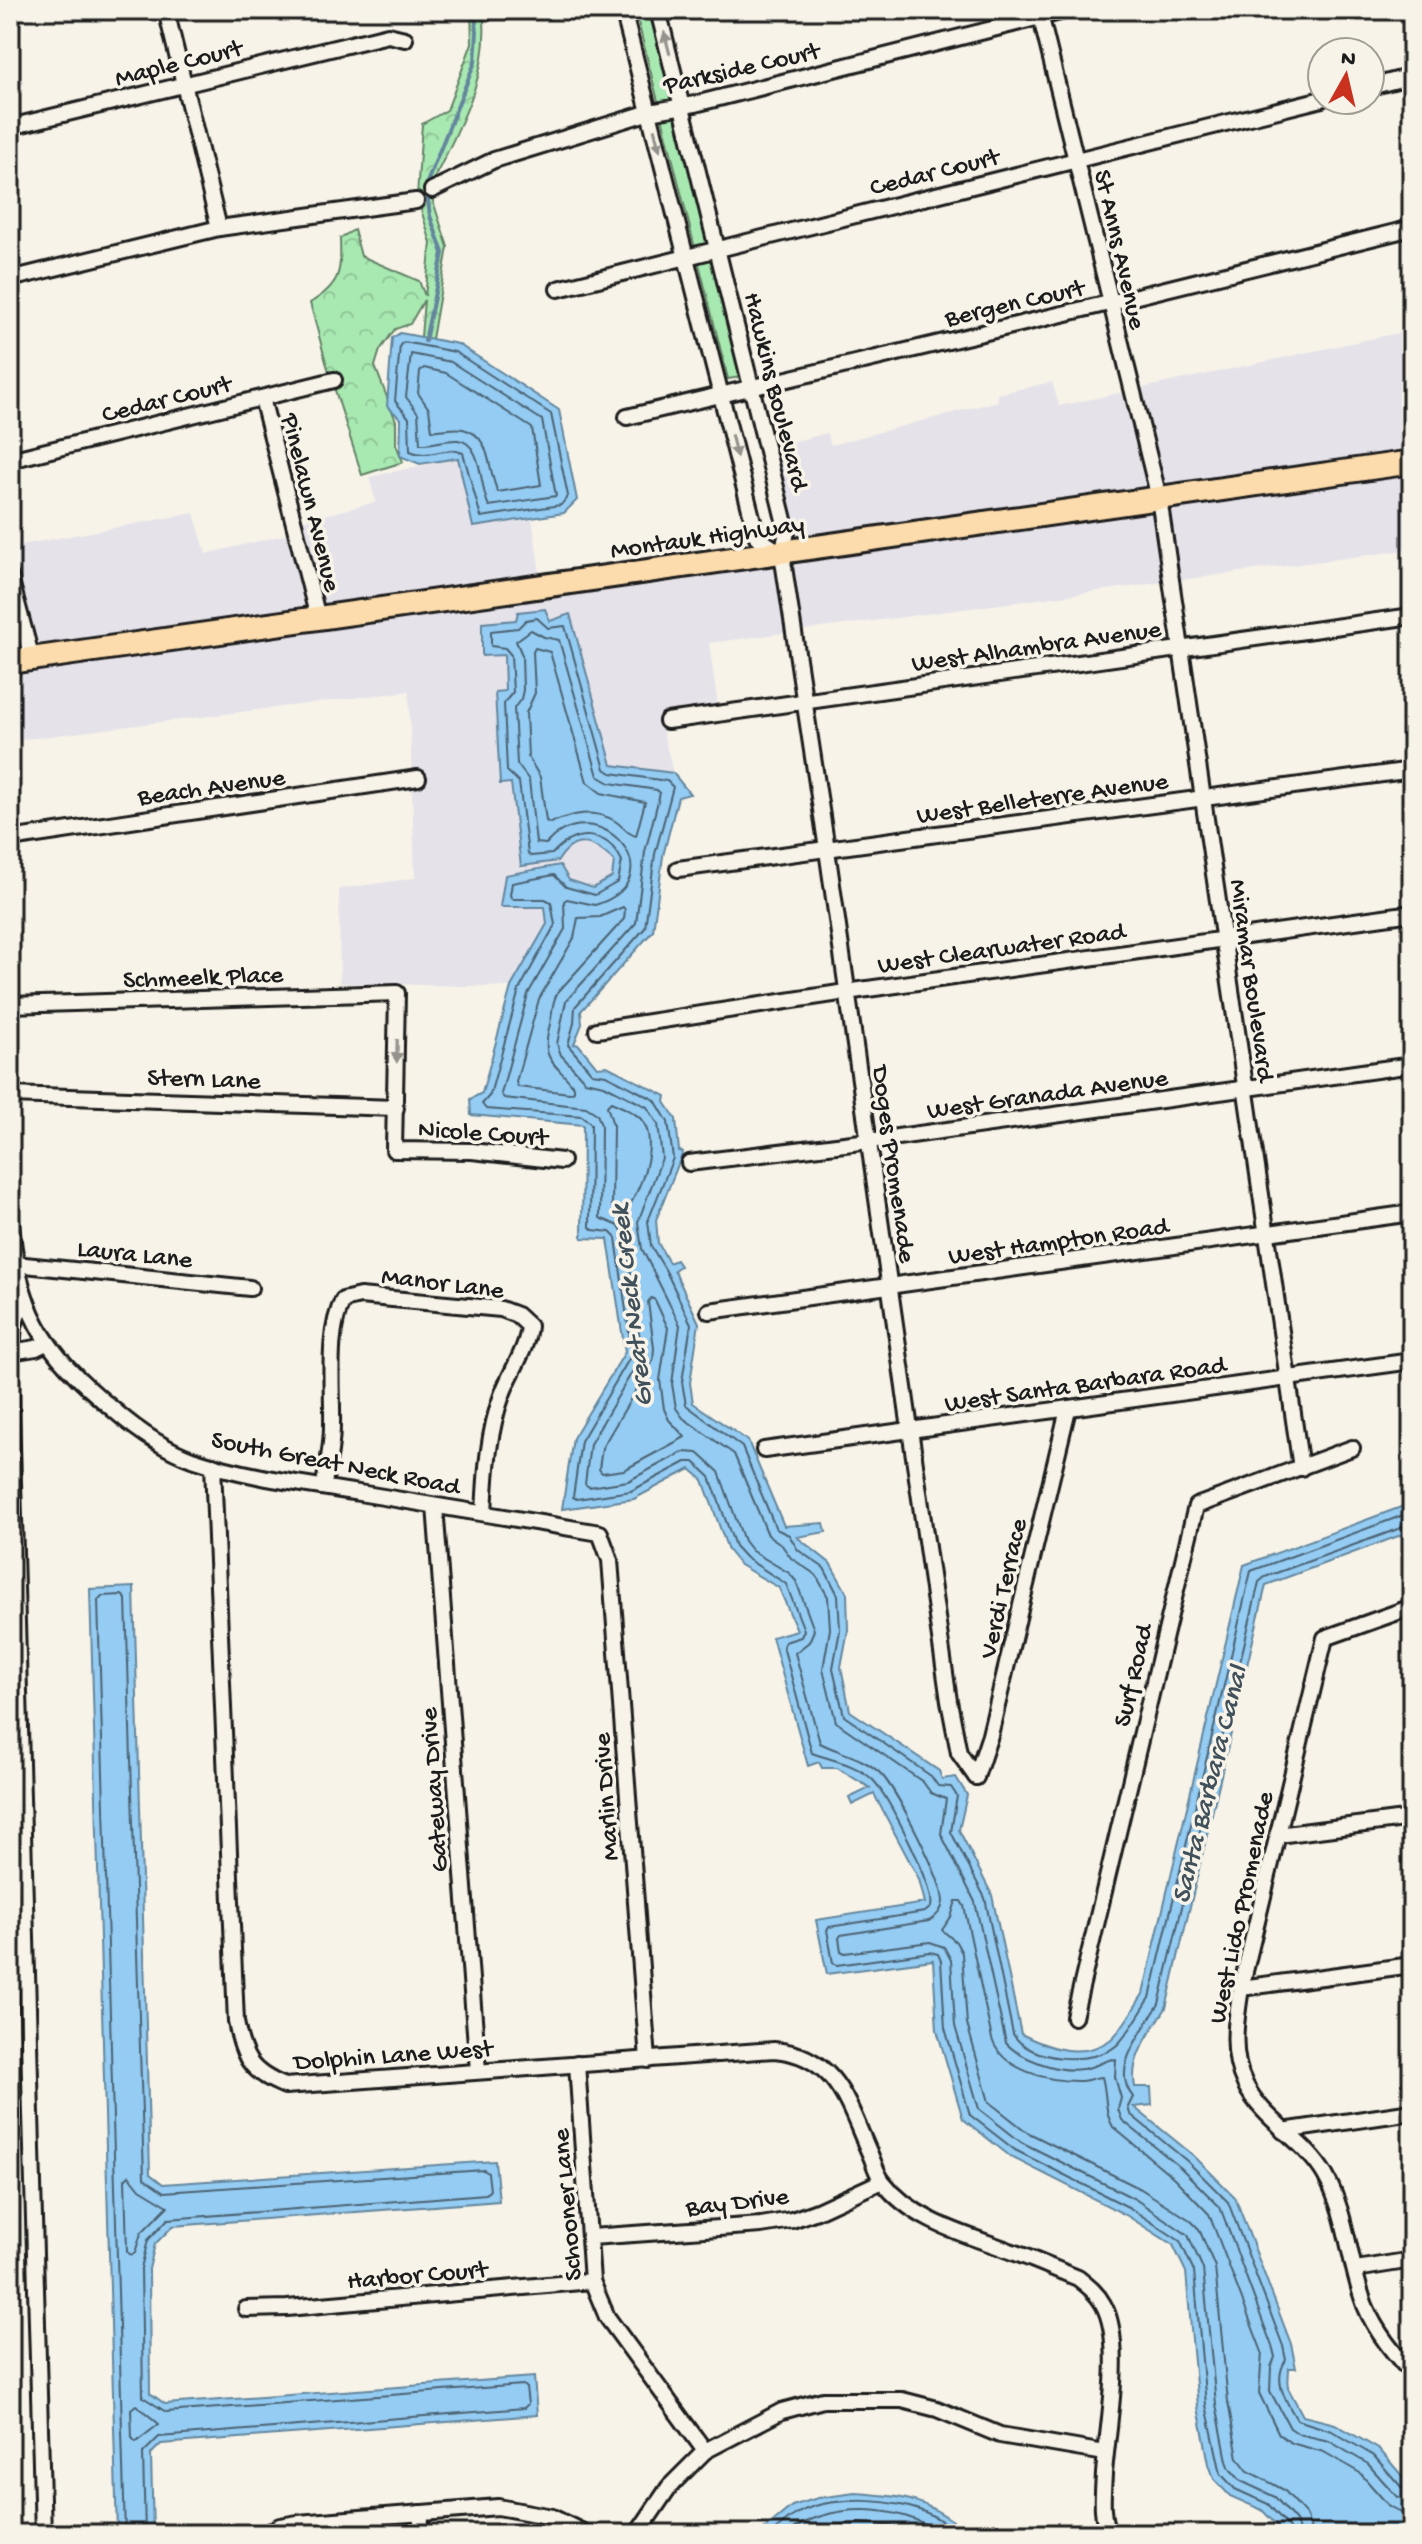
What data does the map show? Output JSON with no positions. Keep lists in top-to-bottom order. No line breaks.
{"streets":{"main road":["Montauk Highway"],"street":["Maple Court","Parkside Court","Cedar Court","St Anns Avenue","Bergen Court","Hawkins Boulevard","Pinelawn Avenue","West Alhambra Avenue","Beach Avenue","West Belleterre Avenue","West Clearwater Road","Schmeelk Place","Miramar Boulevard","Stern Lane","West Granada Avenue","Nicole Court","Doges Promenade","West Hampton Road","Laura Lane","Manor Lane","West Santa Barbara Road","South Great Neck Road","Verdi Terrace","Surf Road","Gateway Drive","Marlin Drive","West Lido Promenade","Dolphin Lane West","Bay Drive","Schooner Lane","Harbor Court"]},"crossings":[["Parkside Court","St Anns Avenue"],["Parkside Court","Hawkins Boulevard"],["Cedar Court","St Anns Avenue"],["Cedar Court","Hawkins Boulevard"],["Cedar Court","Pinelawn Avenue"],["St Anns Avenue","Bergen Court"],["St Anns Avenue","Montauk Highway"],["St Anns Avenue","Miramar Boulevard"],["Bergen Court","Hawkins Boulevard"],["Hawkins Boulevard","Montauk Highway"],["Hawkins Boulevard","Doges Promenade"],["Pinelawn Avenue","Montauk Highway"],["Montauk Highway","Miramar Boulevard"],["Montauk Highway","Doges Promenade"],["West Alhambra Avenue","Miramar Boulevard"],["West Alhambra Avenue","Doges Promenade"],["West Belleterre Avenue","Miramar Boulevard"],["West Belleterre Avenue","Doges Promenade"],["West Clearwater Road","Miramar Boulevard"],["West Clearwater Road","Doges Promenade"],["Schmeelk Place","Stern Lane"],["Schmeelk Place","Nicole Court"],["Miramar Boulevard","West Granada Avenue"],["Miramar Boulevard","West Hampton Road"],["Miramar Boulevard","West Santa Barbara Road"],["Miramar Boulevard","Surf Road"],["Stern Lane","Nicole Court"],["West Granada Avenue","Doges Promenade"],["Doges Promenade","West Hampton Road"],["Doges Promenade","West Santa Barbara Road"],["Doges Promenade","Verdi Terrace"],["Laura Lane","South Great Neck Road"],["Manor Lane","South Great Neck Road"],["West Santa Barbara Road","Verdi Terrace"],["South Great Neck Road","Gateway Drive"],["South Great Neck Road","Marlin Drive"],["South Great Neck Road","Dolphin Lane West"],["Gateway Drive","Dolphin Lane West"],["Marlin Drive","Dolphin Lane West"],["Dolphin Lane West","Bay Drive"],["Dolphin Lane West","Schooner Lane"],["Bay Drive","Schooner Lane"],["Schooner Lane","Harbor Court"]],"water":["Great Neck Creek","Santa Barbara Canal"],"north":"top"}
